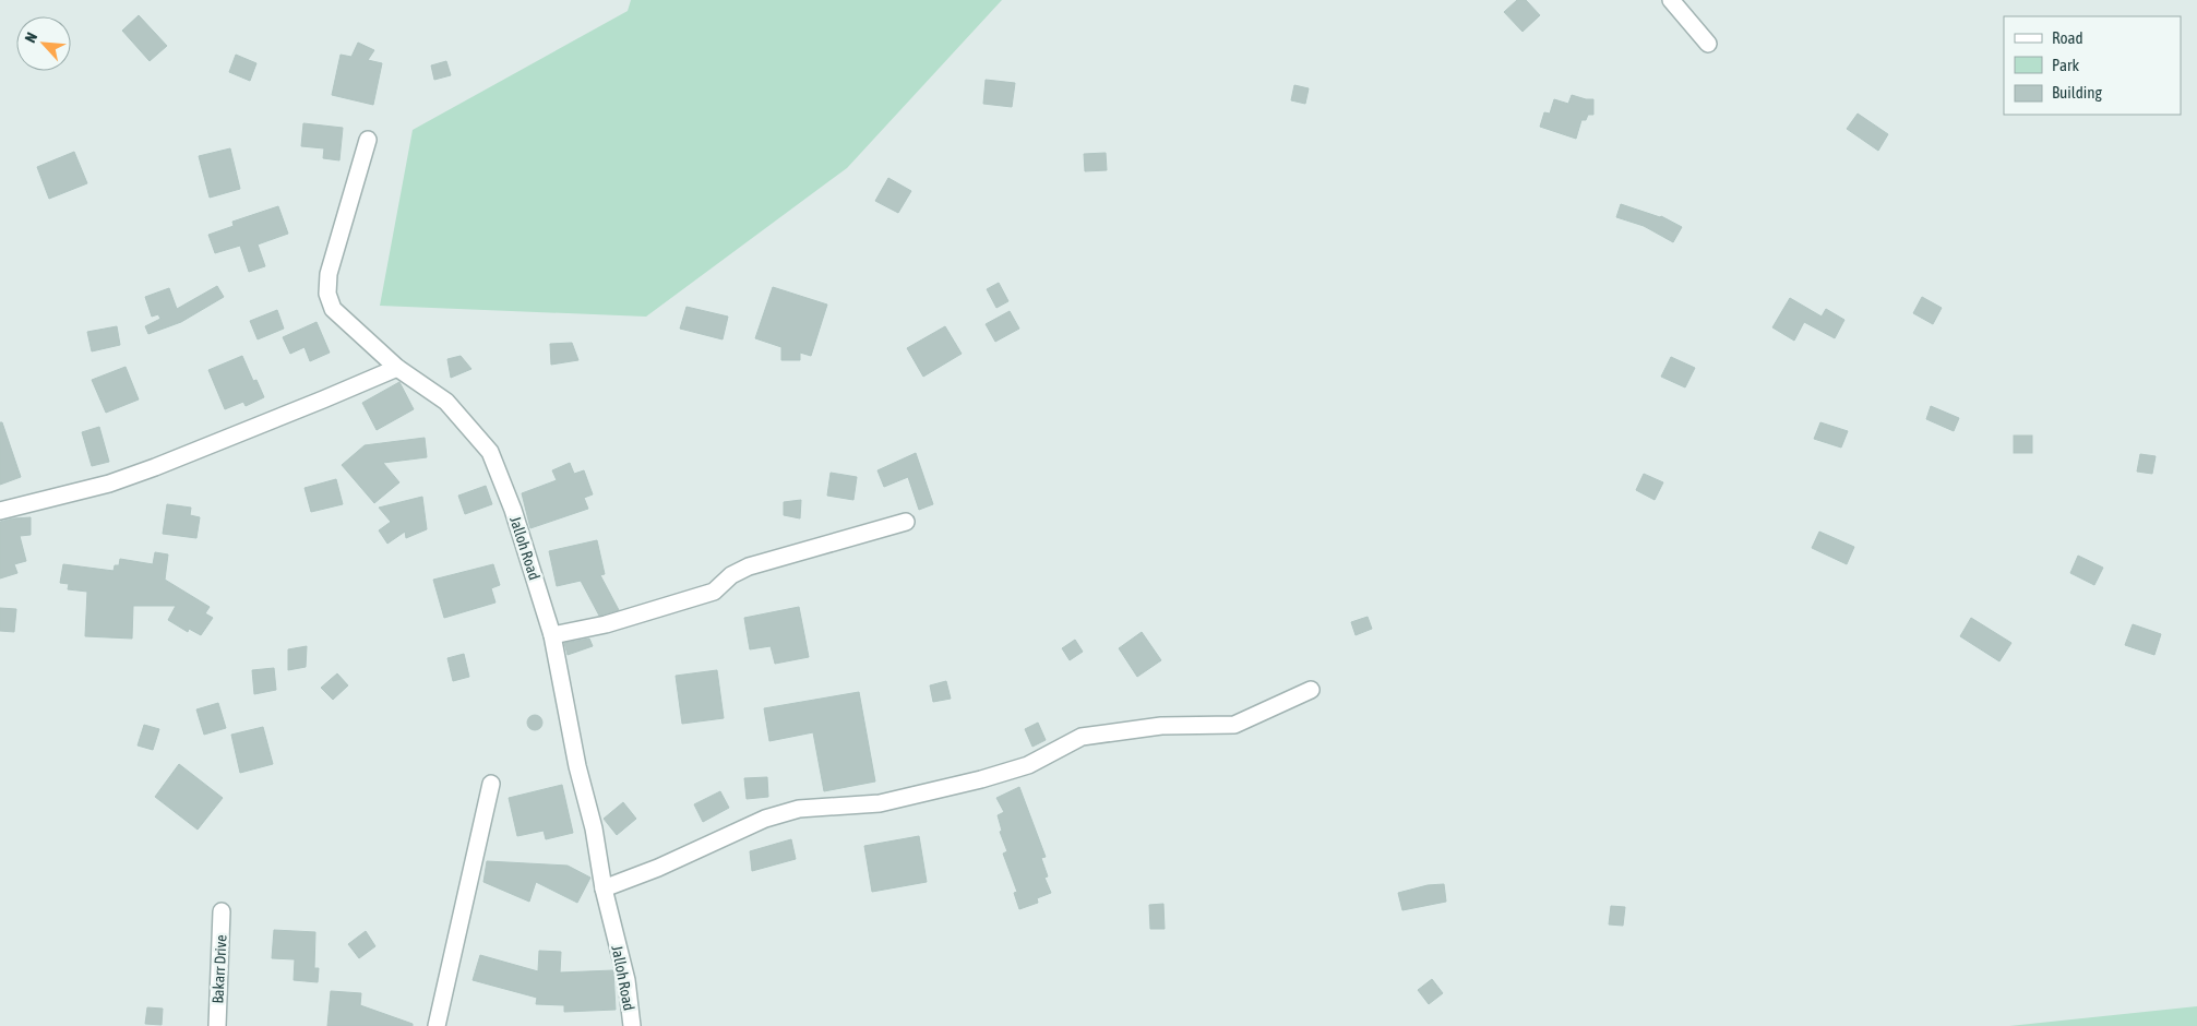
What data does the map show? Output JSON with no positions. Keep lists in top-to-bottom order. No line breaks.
{"streets":{"street":["Jalloh Road","Bakarr Drive"]},"legend":["Road","Park","Building"],"north":"top left"}
